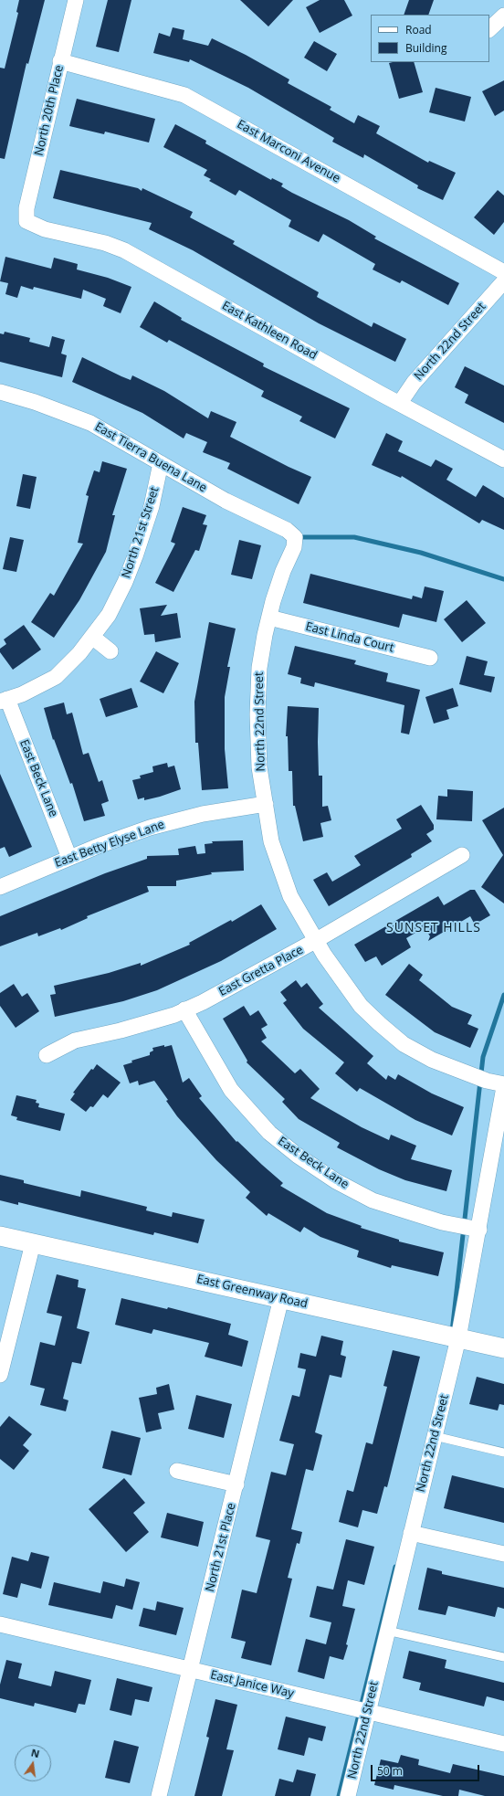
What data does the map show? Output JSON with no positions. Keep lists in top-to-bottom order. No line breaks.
{"streets":{"street":["North 20th Place","East Marconi Avenue","East Kathleen Road","North 22nd Street","East Tierra Buena Lane","North 21st Street","East Linda Court","East Beck Lane","East Betty Elyse Lane","East Gretta Place","East Greenway Road","North 21st Place","East Janice Way"]},"crossings":[["North 20th Place","East Marconi Avenue"],["North 20th Place","East Kathleen Road"],["East Kathleen Road","North 22nd Street"],["North 22nd Street","East Tierra Buena Lane"],["North 22nd Street","East Linda Court"],["North 22nd Street","East Beck Lane"],["North 22nd Street","East Betty Elyse Lane"],["North 22nd Street","East Gretta Place"],["North 22nd Street","East Greenway Road"],["North 22nd Street","East Janice Way"],["East Tierra Buena Lane","North 21st Street"],["North 21st Street","East Beck Lane"],["East Beck Lane","East Betty Elyse Lane"],["East Beck Lane","East Gretta Place"],["East Greenway Road","North 21st Place"],["North 21st Place","East Janice Way"]],"districts":["SUNSET HILLS"],"legend":["Road","Building"],"scale_bar":"50 m","north":"top"}
